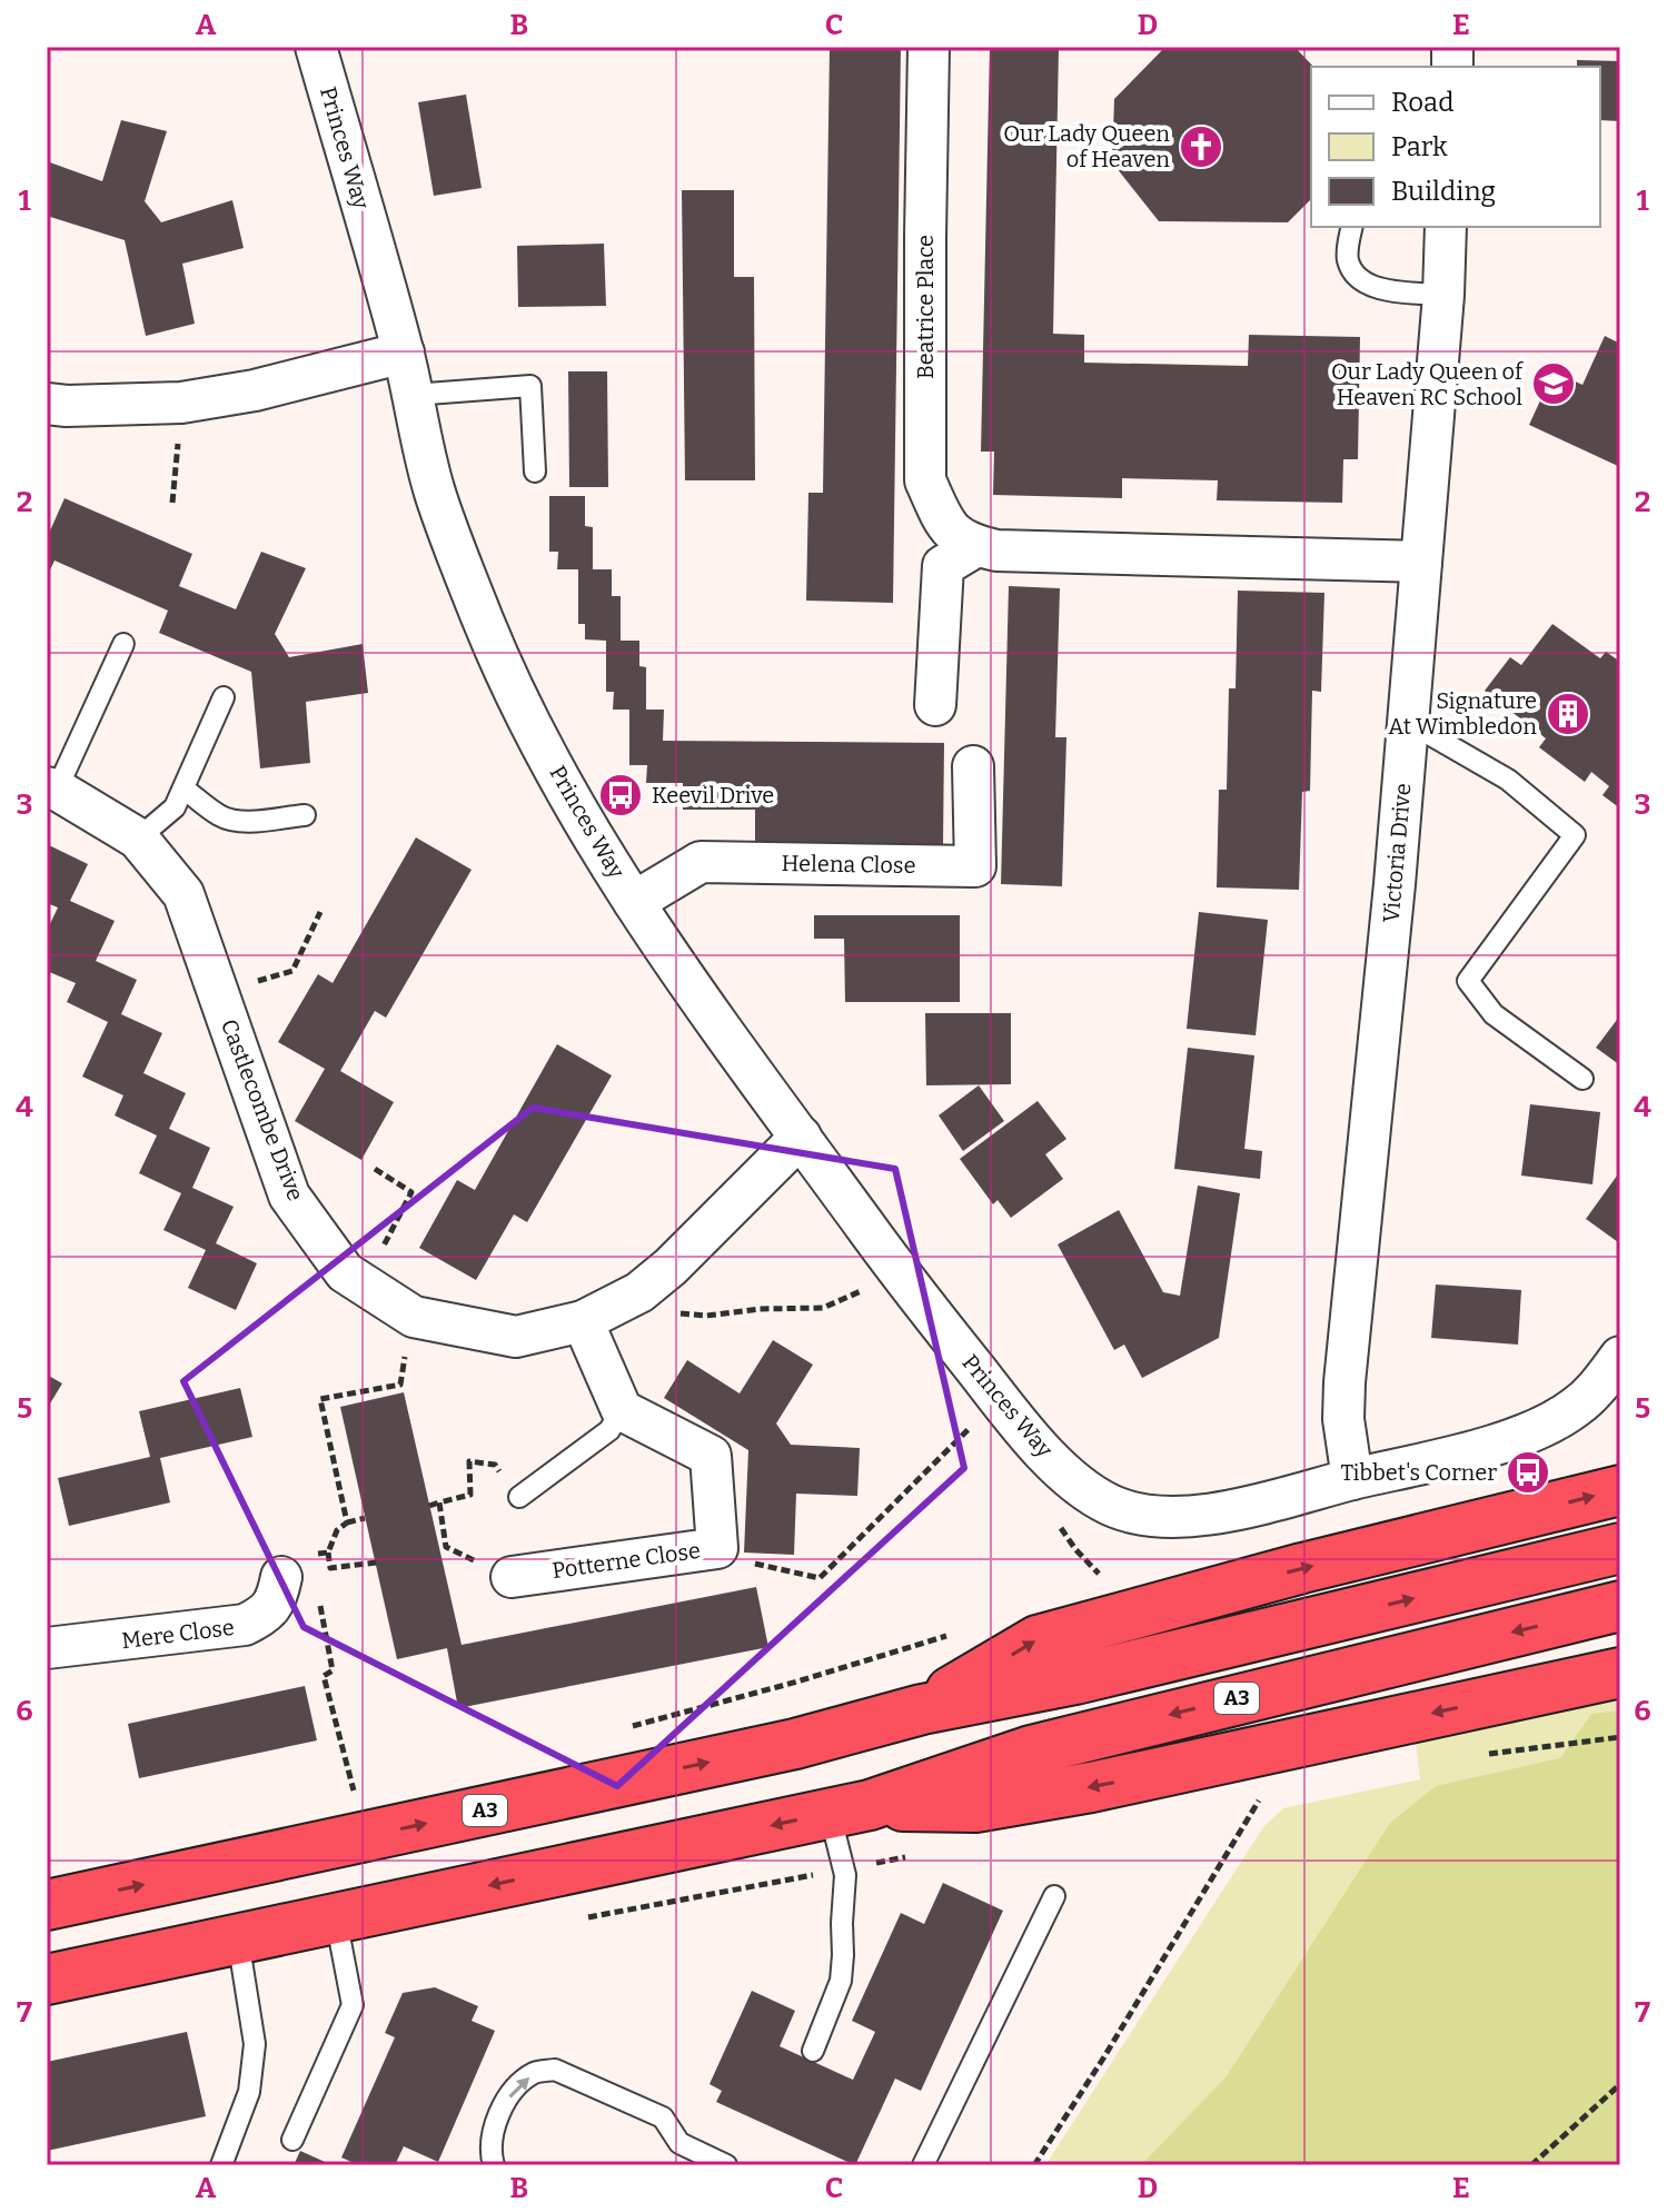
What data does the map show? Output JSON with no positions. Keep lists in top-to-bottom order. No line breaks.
{"streets":{"highway":["A3"],"street":["Princes Way","Beatrice Place","Victoria Drive","Helena Close","Castlecombe Drive","Potterne Close","Mere Close"]},"crossings":[["Princes Way","Victoria Drive"],["Princes Way","Helena Close"],["Princes Way","Castlecombe Drive"]],"places":{"church":["Our Lady Queen of Heaven"],"school or university":["Our Lady Queen of Heaven RC School"],"building":["Signature At Wimbledon"],"bus stop":["Keevil Drive","Tibbet's Corner"]},"legend":["Road","Park","Building"],"grid":{"columns":["A","B","C","D","E"],"rows":["1","2","3","4","5","6","7"]}}
